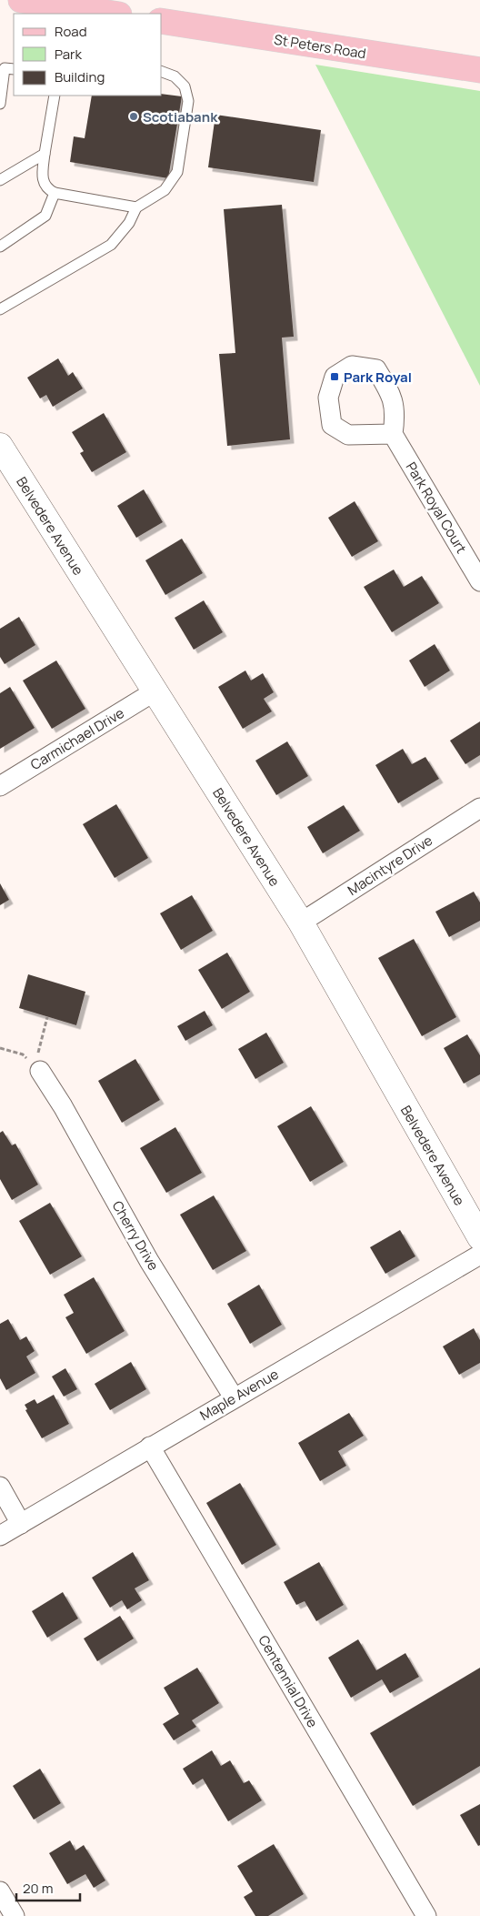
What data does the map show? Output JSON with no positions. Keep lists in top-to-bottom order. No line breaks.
{"streets":{"main road":["St Peters Road","Belvedere Avenue"],"street":["Park Royal Court","Carmichael Drive","Macintyre Drive","Cherry Drive","Maple Avenue","Centennial Drive"]},"crossings":[["Belvedere Avenue","Carmichael Drive"],["Belvedere Avenue","Macintyre Drive"],["Cherry Drive","Maple Avenue"],["Maple Avenue","Centennial Drive"]],"places":{"other":["Scotiabank"],"transit":["Park Royal"]},"legend":["Road","Park","Building"],"scale_bar":"20 m"}
